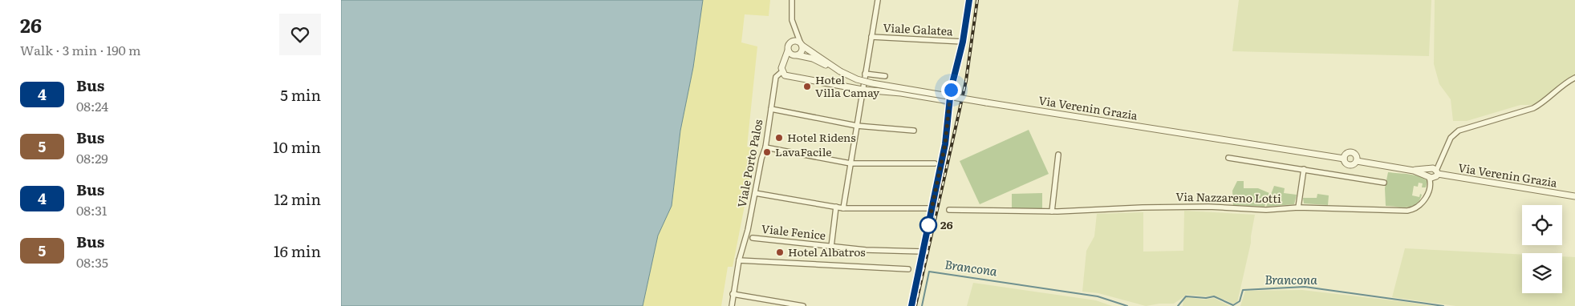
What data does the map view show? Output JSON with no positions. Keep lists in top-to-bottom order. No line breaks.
{"streets":{"street":["Viale Galatea","Via Verenin Grazia","Viale Porto Palos","Via Nazzareno Lotti","Viale Fenice"]},"water":["Brancona"],"places":["Hotel Villa Camay","Hotel Ridens","LavaFacile","26","Hotel Albatros"],"lines":["bus line 4"],"page":{"heading":["26","Walk · 3 min · 190 m"],"list":[{"mark":"4","name":"Bus","note":"08:24","value":"5 min"},{"mark":"5","name":"Bus","note":"08:29","value":"10 min"},{"mark":"4","name":"Bus","note":"08:31","value":"12 min"},{"mark":"5","name":"Bus","note":"08:35","value":"16 min"}]}}
